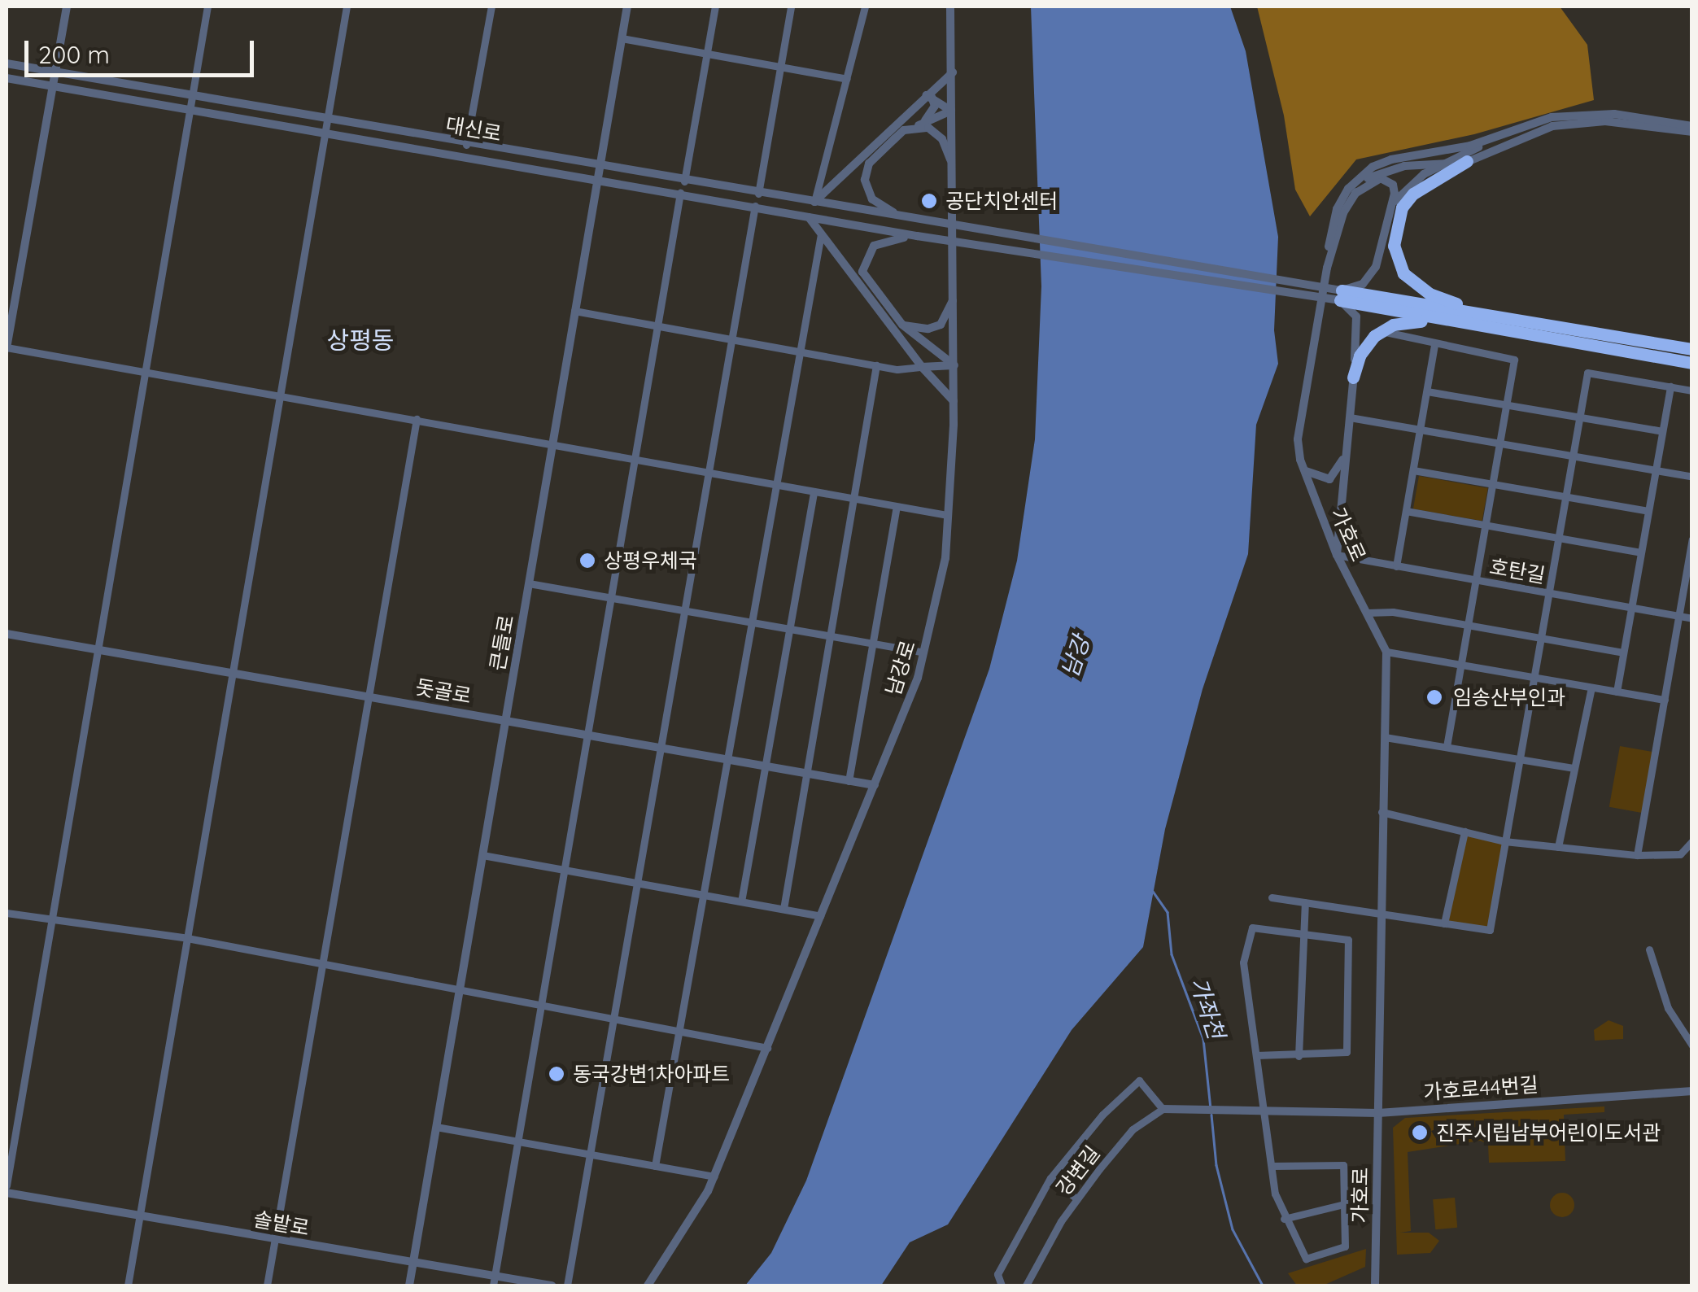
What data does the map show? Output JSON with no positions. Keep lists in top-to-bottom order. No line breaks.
{"streets":{"street":["대신로","가호로","호탄길","큰들로","남강로","돗골로","가호로44번길","강변길","솔밭로"]},"crossings":[["대신로","큰들로"],["가호로","호탄길"],["가호로","가호로44번길"],["큰들로","돗골로"],["큰들로","솔밭로"],["남강로","돗골로"]],"districts":["상평동"],"water":["남강","가좌천"],"places":["공단치안센터","상평우체국","임송산부인과","동국강변1차아파트","진주시립남부어린이도서관"],"scale_bar":"200 m"}
